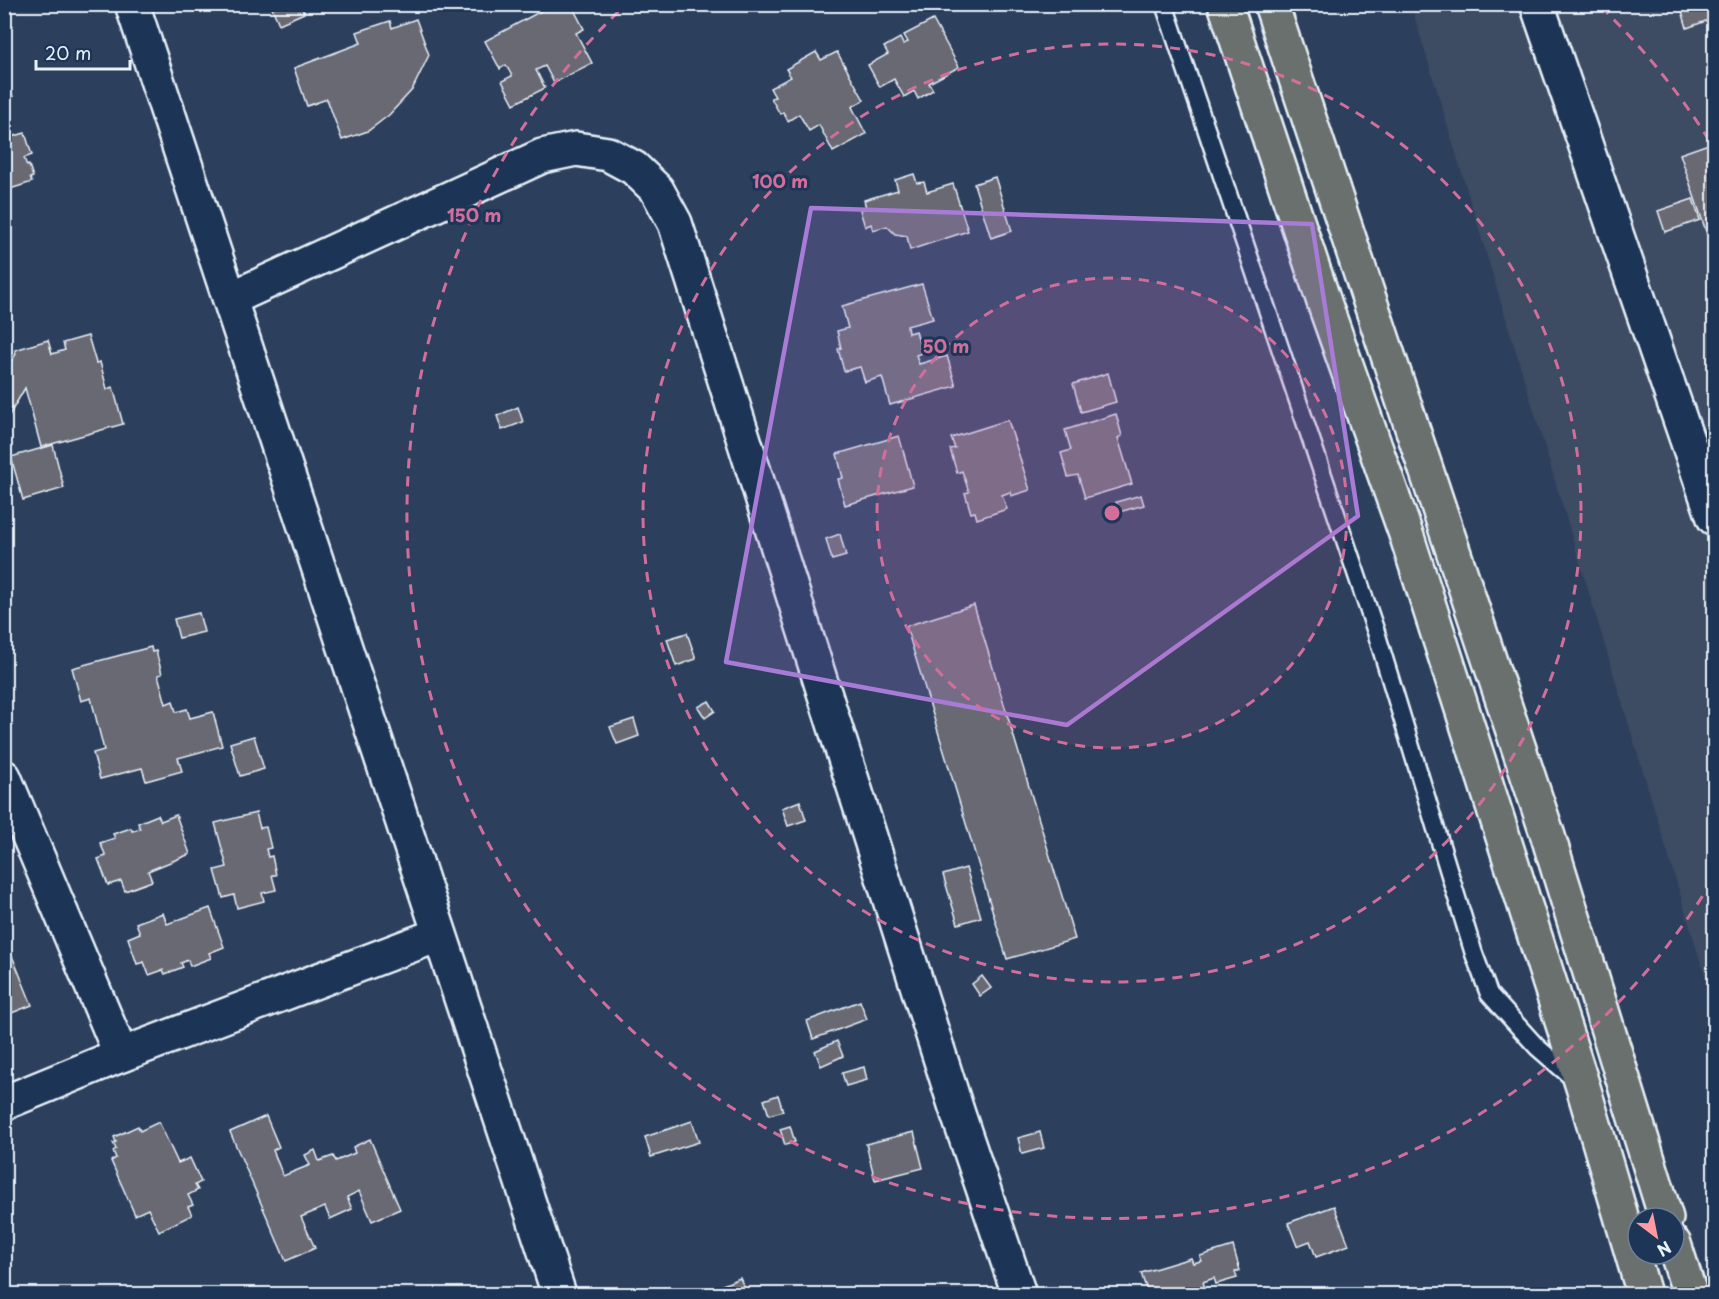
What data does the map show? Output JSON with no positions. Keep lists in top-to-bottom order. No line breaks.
{"scale_bar":"20 m","north":"bottom right","rings":["100 m","150 m","50 m"]}
